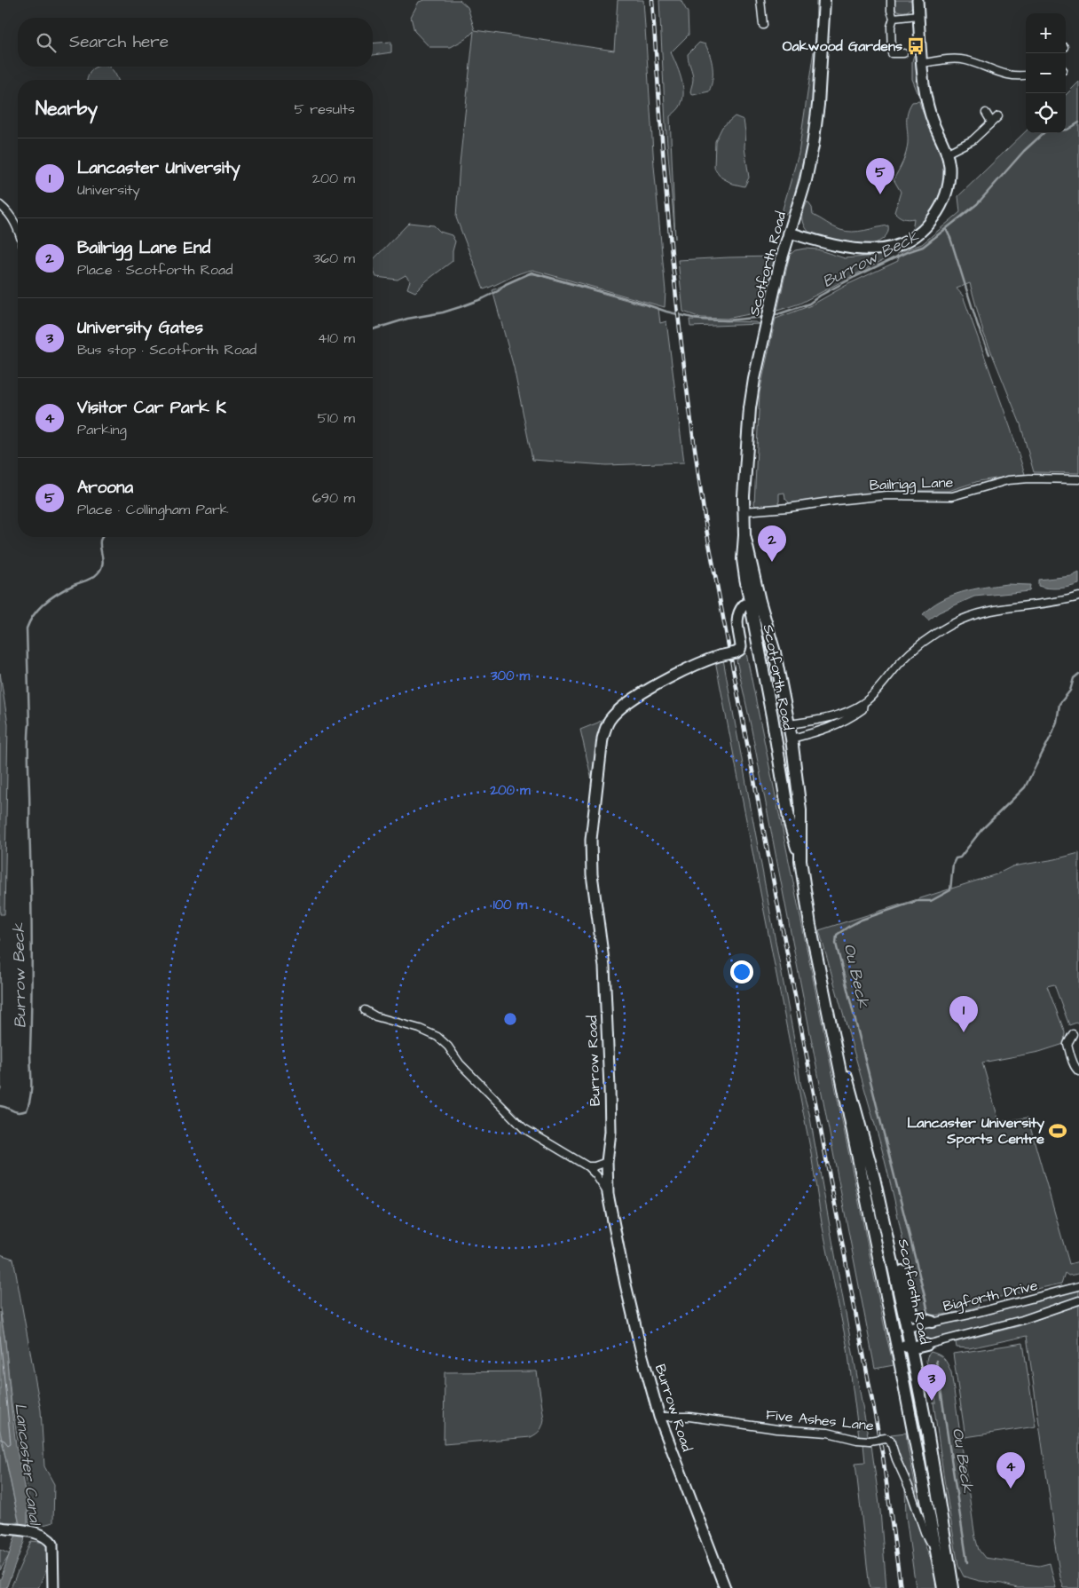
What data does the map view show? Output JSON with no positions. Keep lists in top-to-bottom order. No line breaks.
{"streets":{"main road":["Scotforth Road"],"street":["Bailrigg Lane","Burrow Road","Bigforth Drive","Five Ashes Lane"]},"crossings":[["Scotforth Road","Bailrigg Lane"],["Scotforth Road","Burrow Road"],["Scotforth Road","Bigforth Drive"],["Scotforth Road","Five Ashes Lane"],["Burrow Road","Five Ashes Lane"]],"water":["Burrow Beck","Ou Beck","Lancaster Canal"],"places":{"bus stop":["Oakwood Gardens"],"sports":["Lancaster University Sports Centre"]},"page":{"map_buttons":["+","−"],"search":"Search here","heading":["Nearby","5 results"],"list":[{"mark":"1","name":"Lancaster University","note":"University","value":"200 m"},{"mark":"2","name":"Bailrigg Lane End","note":"Place · Scotforth Road","value":"360 m"},{"mark":"3","name":"University Gates","note":"Bus stop · Scotforth Road","value":"410 m"},{"mark":"4","name":"Visitor Car Park K","note":"Parking","value":"510 m"},{"mark":"5","name":"Aroona","note":"Place · Collingham Park","value":"690 m"}],"pins":["5","2","1","3","4"]},"rings":["300 m","200 m","100 m"]}
